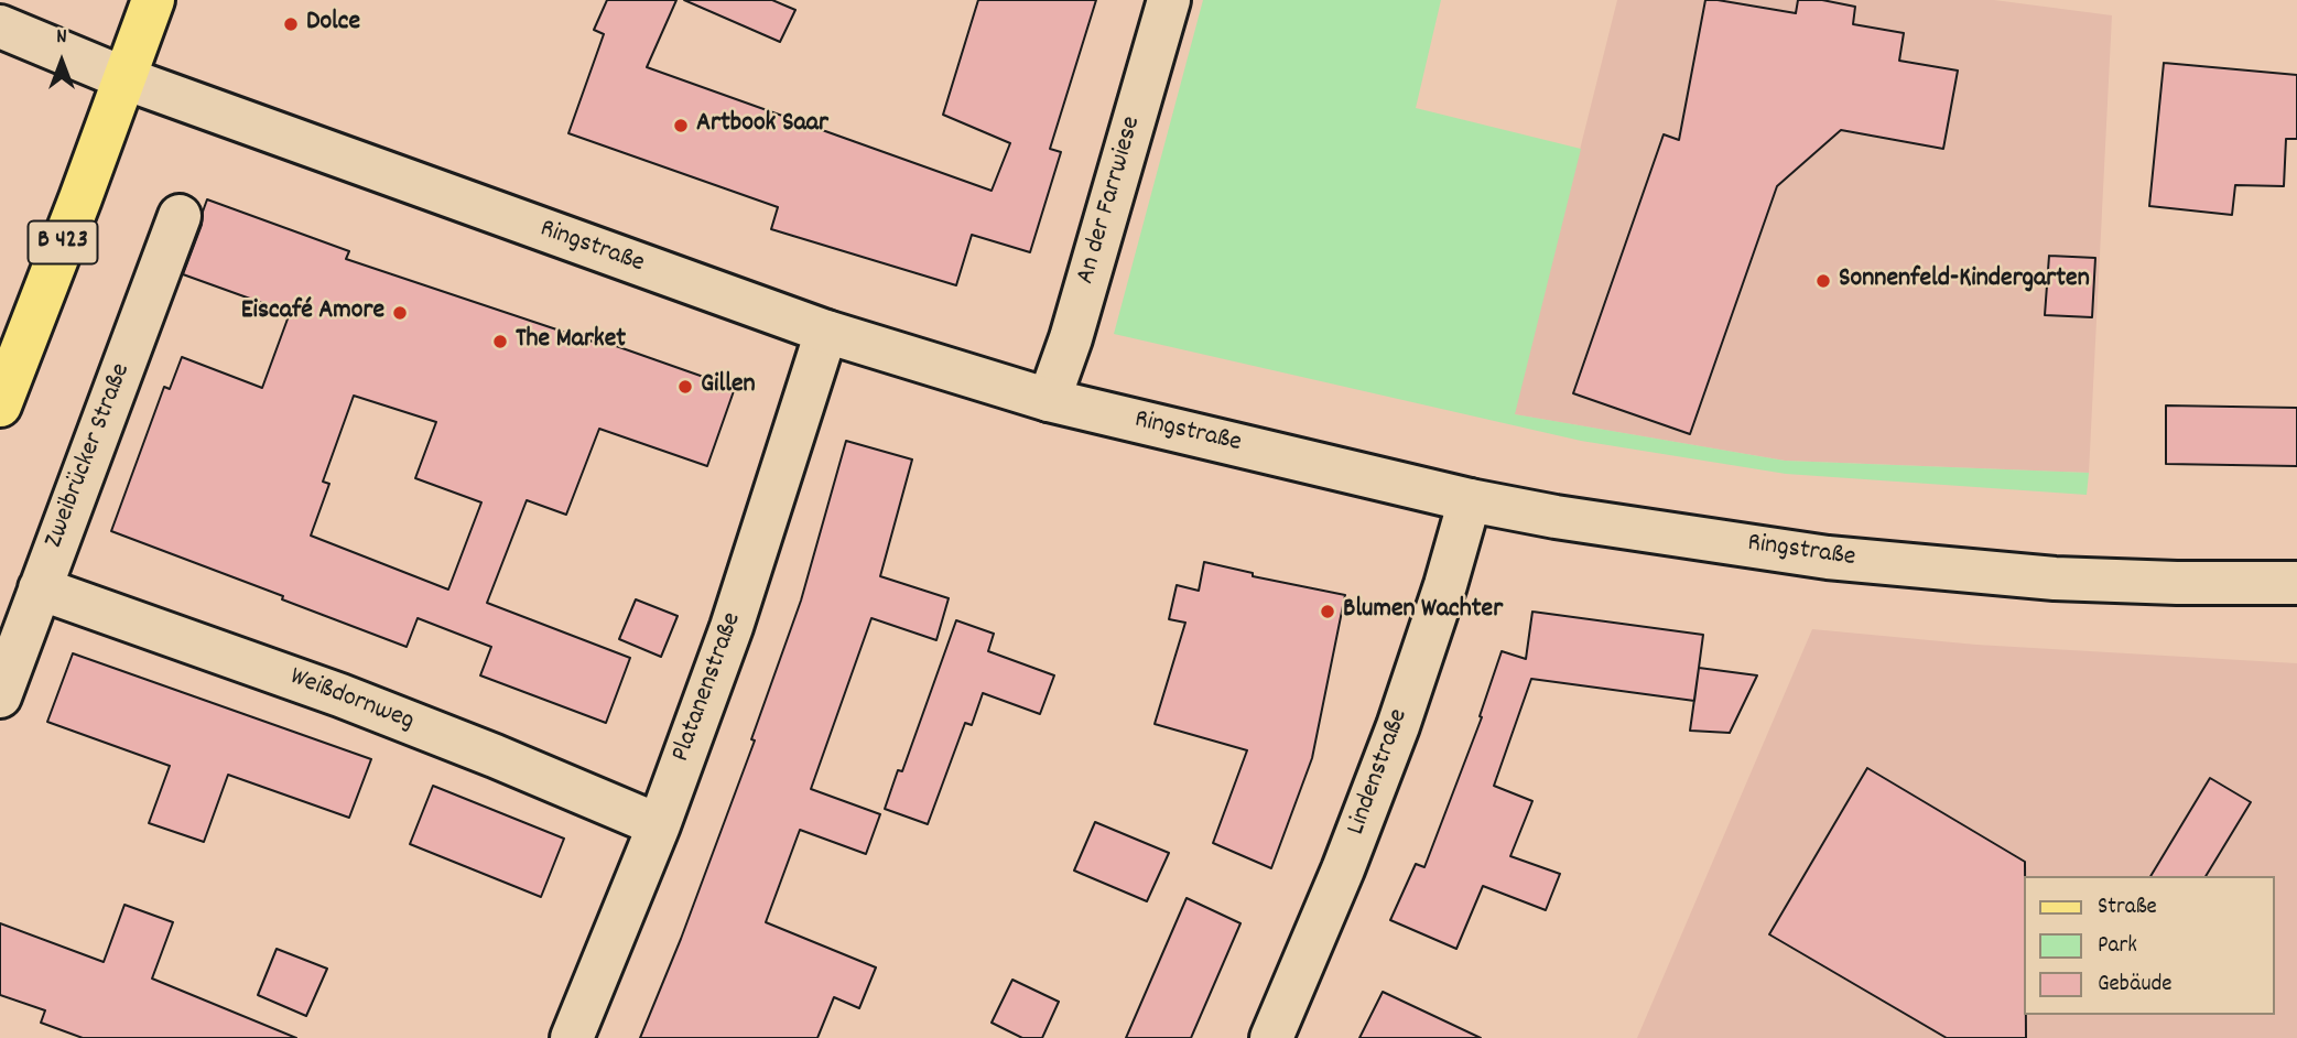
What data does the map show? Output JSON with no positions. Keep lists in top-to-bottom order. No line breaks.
{"streets":{"main road":["B 423"],"street":["An der Farrwiese","Ringstraße","Zweibrücker Straße","Platanenstraße","Weißdornweg","Lindenstraße"]},"crossings":[["An der Farrwiese","Ringstraße"],["B 423","Ringstraße"],["Ringstraße","Platanenstraße"],["Ringstraße","Lindenstraße"],["Zweibrücker Straße","Weißdornweg"],["Platanenstraße","Weißdornweg"]],"places":["Dolce","Artbook Saar","Sonnenfeld-Kindergarten","Eiscafé Amore","The Market","Gillen","Blumen Wachter"],"legend":["Straße","Park","Gebäude"],"north":"top"}
